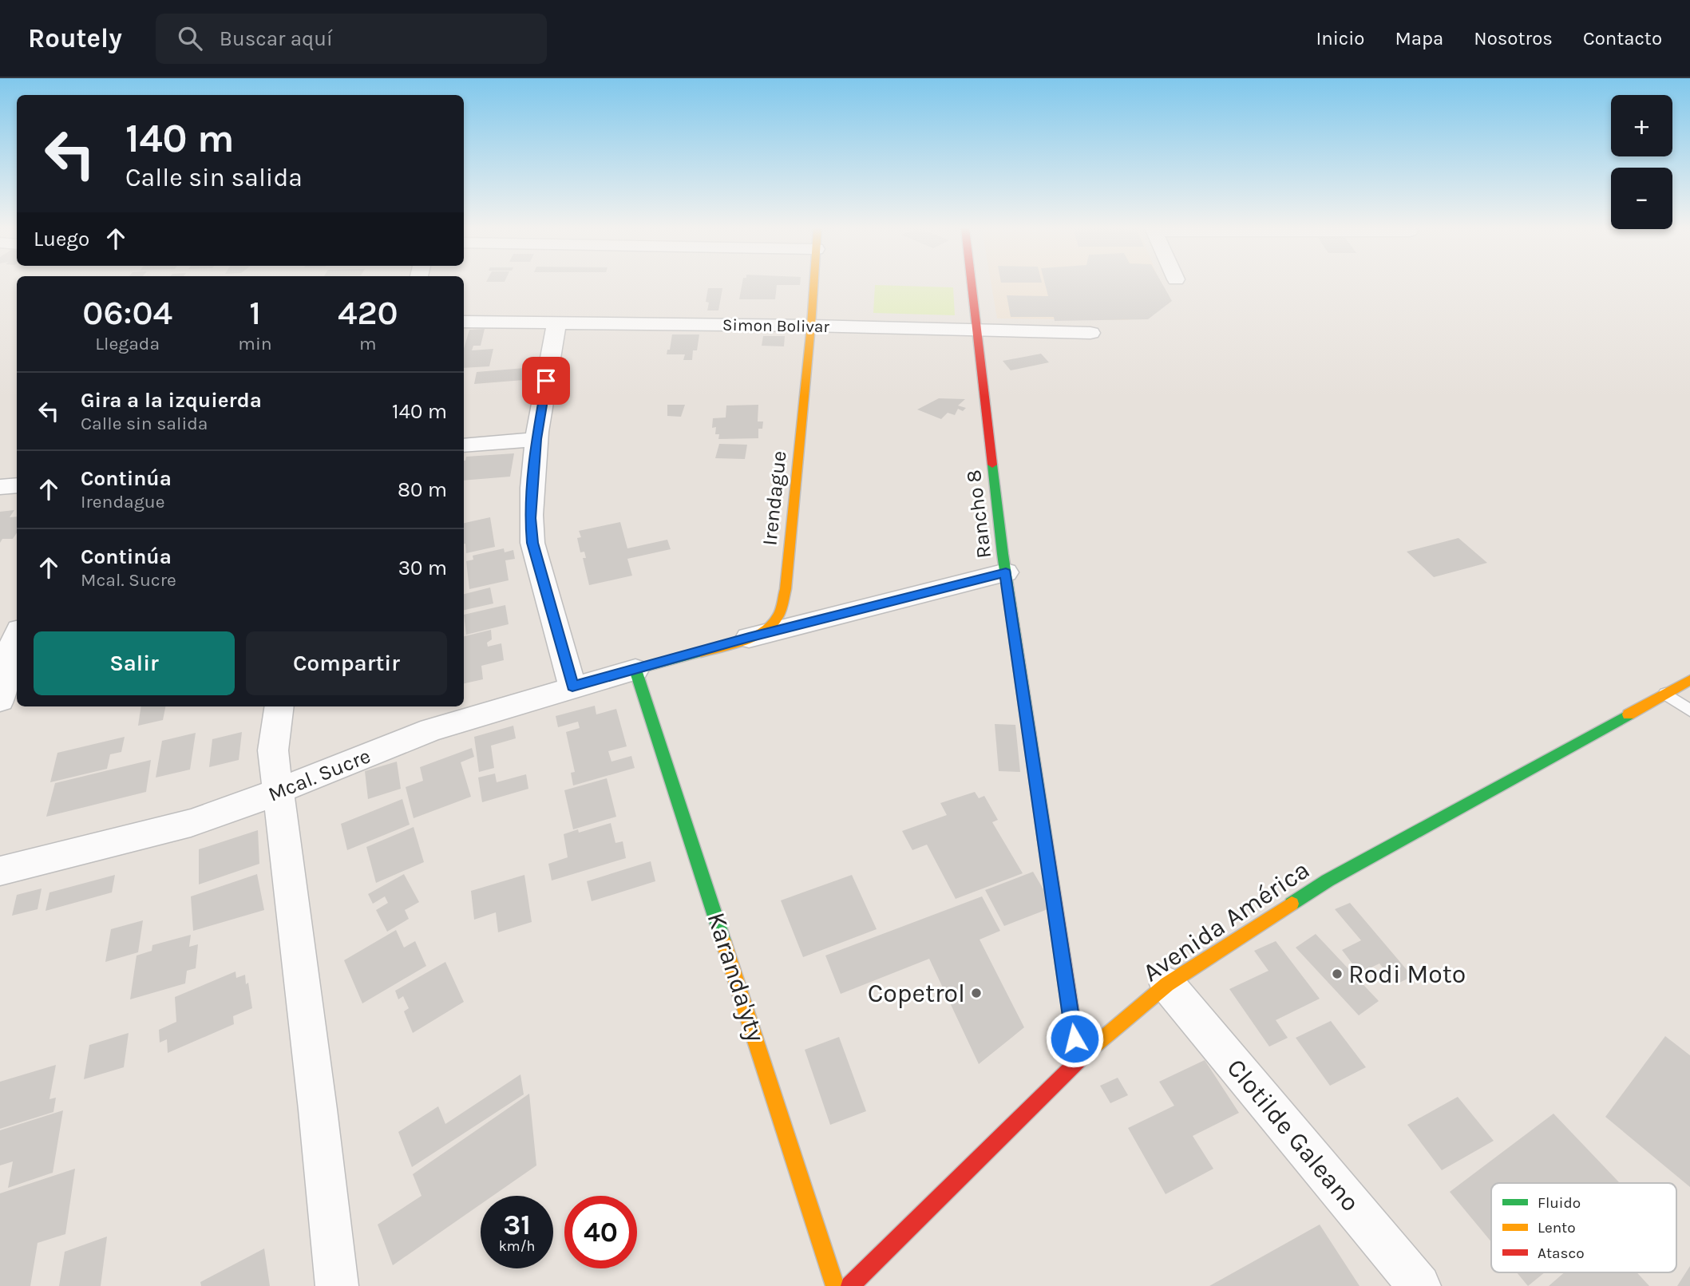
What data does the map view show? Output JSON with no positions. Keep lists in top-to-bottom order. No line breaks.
{"streets":{"street":["Simon Bolivar","Irendague","Rancho 8","Mcal. Sucre","Avenida América","Karanda'yty","Clotilde Galeano"]},"crossings":[["Simon Bolivar","Irendague"],["Simon Bolivar","Rancho 8"],["Irendague","Mcal. Sucre"],["Irendague","Karanda'yty"],["Rancho 8","Avenida América"],["Mcal. Sucre","Karanda'yty"],["Avenida América","Clotilde Galeano"]],"places":["Rodi Moto","Copetrol"],"legend":["Fluido","Lento","Atasco"],"page":{"header":"Routely","search":"Buscar aquí","nav":["Inicio","Mapa","Nosotros","Contacto"],"map_buttons":["+","−"],"turn":["140 m","Calle sin salida"],"then":"Luego","eta":["06:04","Llegada","1","min","420","m"],"list":[{"name":"Gira a la izquierda","note":"Calle sin salida","value":"140 m"},{"name":"Continúa","note":"Irendague","value":"80 m"},{"name":"Continúa","note":"Mcal. Sucre","value":"30 m"}],"buttons":["Salir","Compartir"],"speed":"31 km/h","limit":"40"}}
